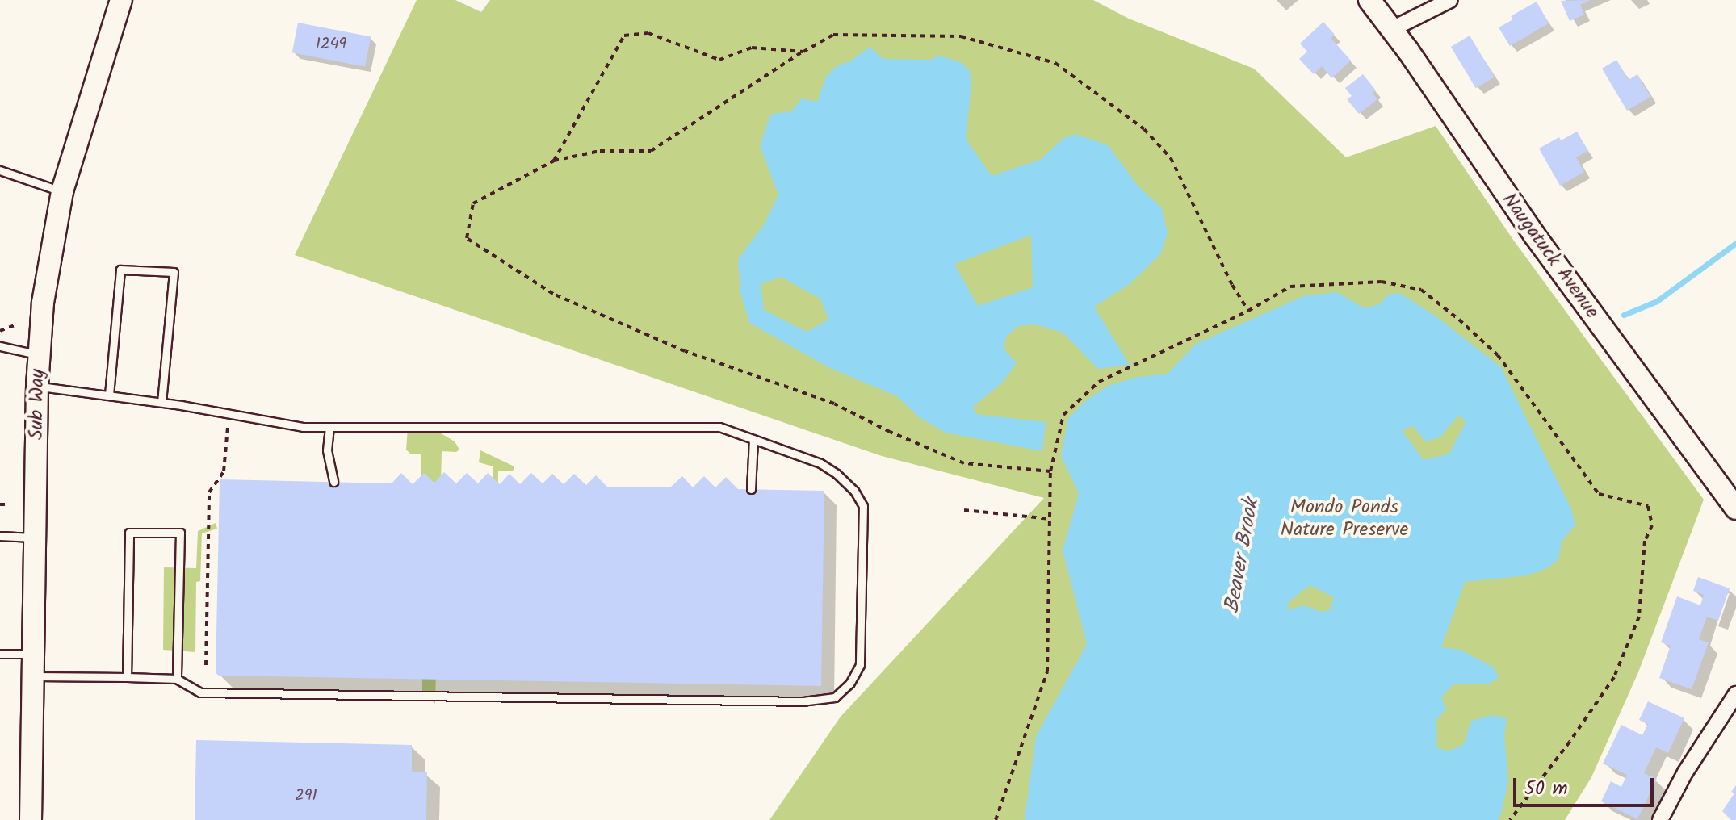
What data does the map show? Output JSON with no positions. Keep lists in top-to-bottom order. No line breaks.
{"streets":{"main road":["Naugatuck Avenue","Sub Way"]},"water":["Beaver Brook"],"parks":["Mondo Ponds Nature Preserve"],"house_numbers":["1249","291"],"scale_bar":"50 m"}
